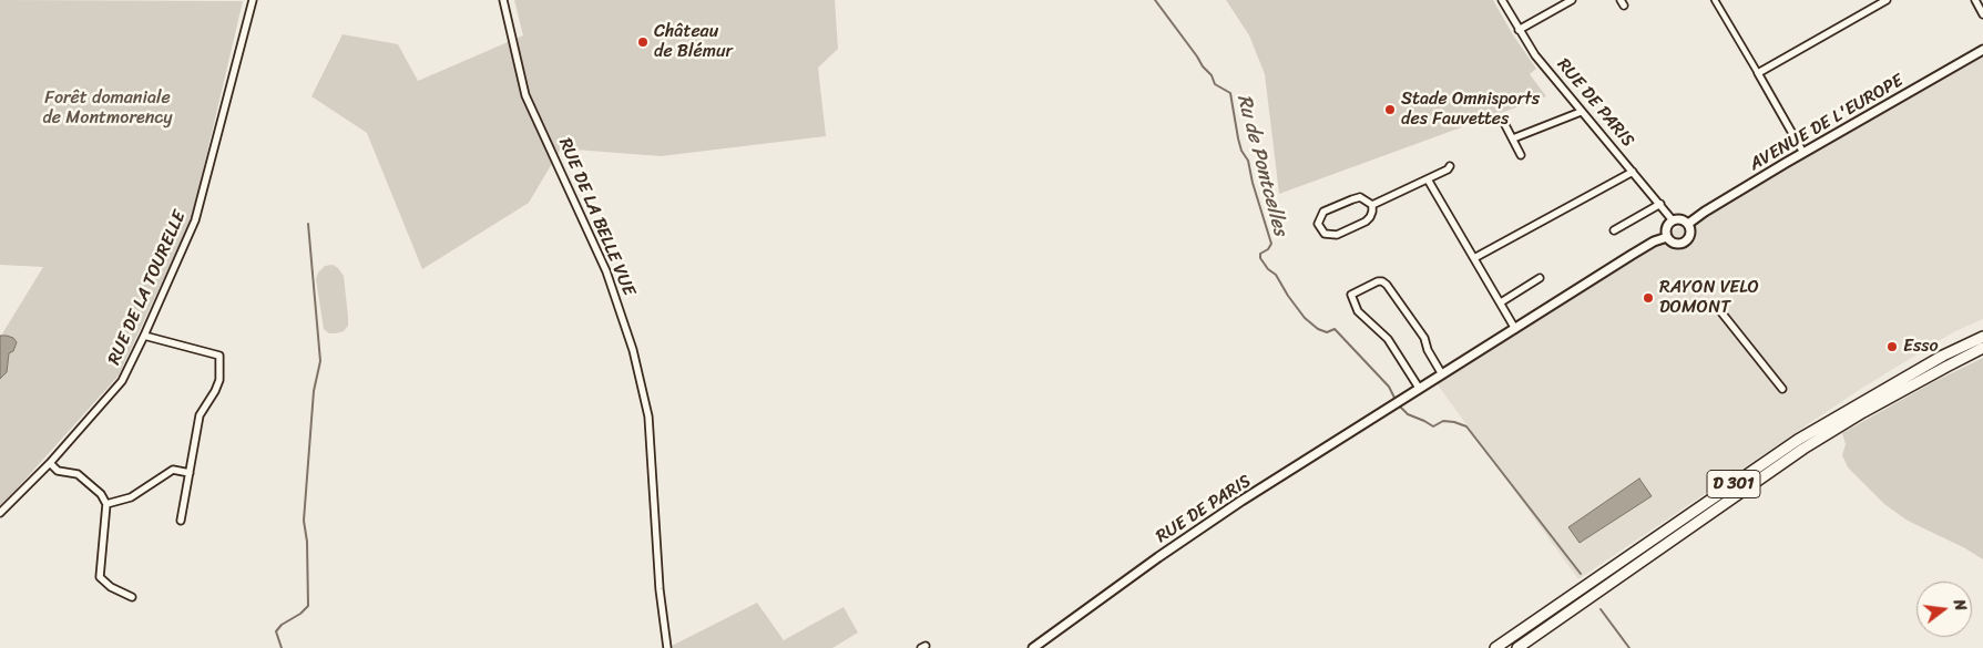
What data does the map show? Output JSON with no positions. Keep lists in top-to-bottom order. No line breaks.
{"streets":{"highway":["D 301"],"street":["RUE DE PARIS","AVENUE DE L'EUROPE","RUE DE LA BELLE VUE","RUE DE LA TOURELLE"]},"crossings":[["RUE DE PARIS","AVENUE DE L'EUROPE"]],"water":["Ru de Pontcelles"],"parks":["Forêt domaniale de Montmorency"],"places":["Château de Blémur","Stade Omnisports des Fauvettes","RAYON VELO DOMONT","Esso"],"north":"right"}
